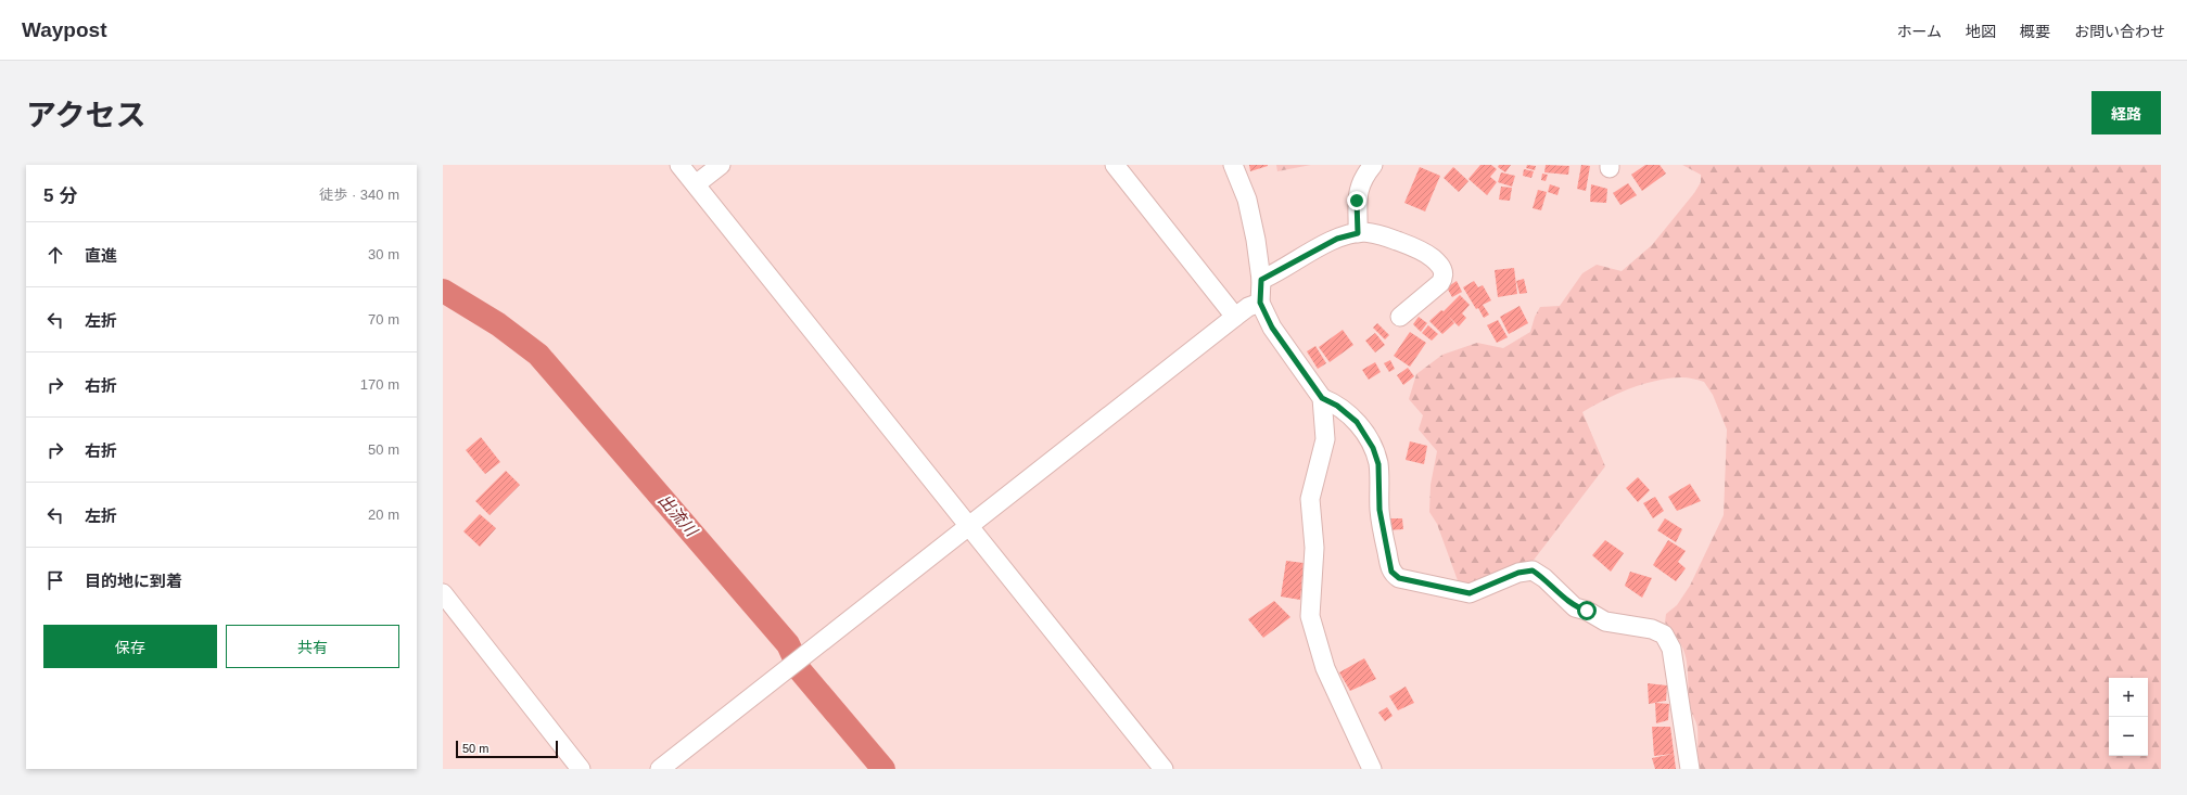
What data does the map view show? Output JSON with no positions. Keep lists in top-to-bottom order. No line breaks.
{"water":["出流川"],"scale_bar":"50 m","page":{"header":"Waypost","nav":["ホーム","地図","概要","お問い合わせ"],"title":"アクセス","buttons":["経路",["保存","共有"]],"heading":["5 分","徒歩 · 340 m"],"list":[["直進","30 m"],["左折","70 m"],["右折","170 m"],["右折","50 m"],["左折","20 m"],"目的地に到着"],"map_buttons":["+","−"],"scale":"50 m"}}
